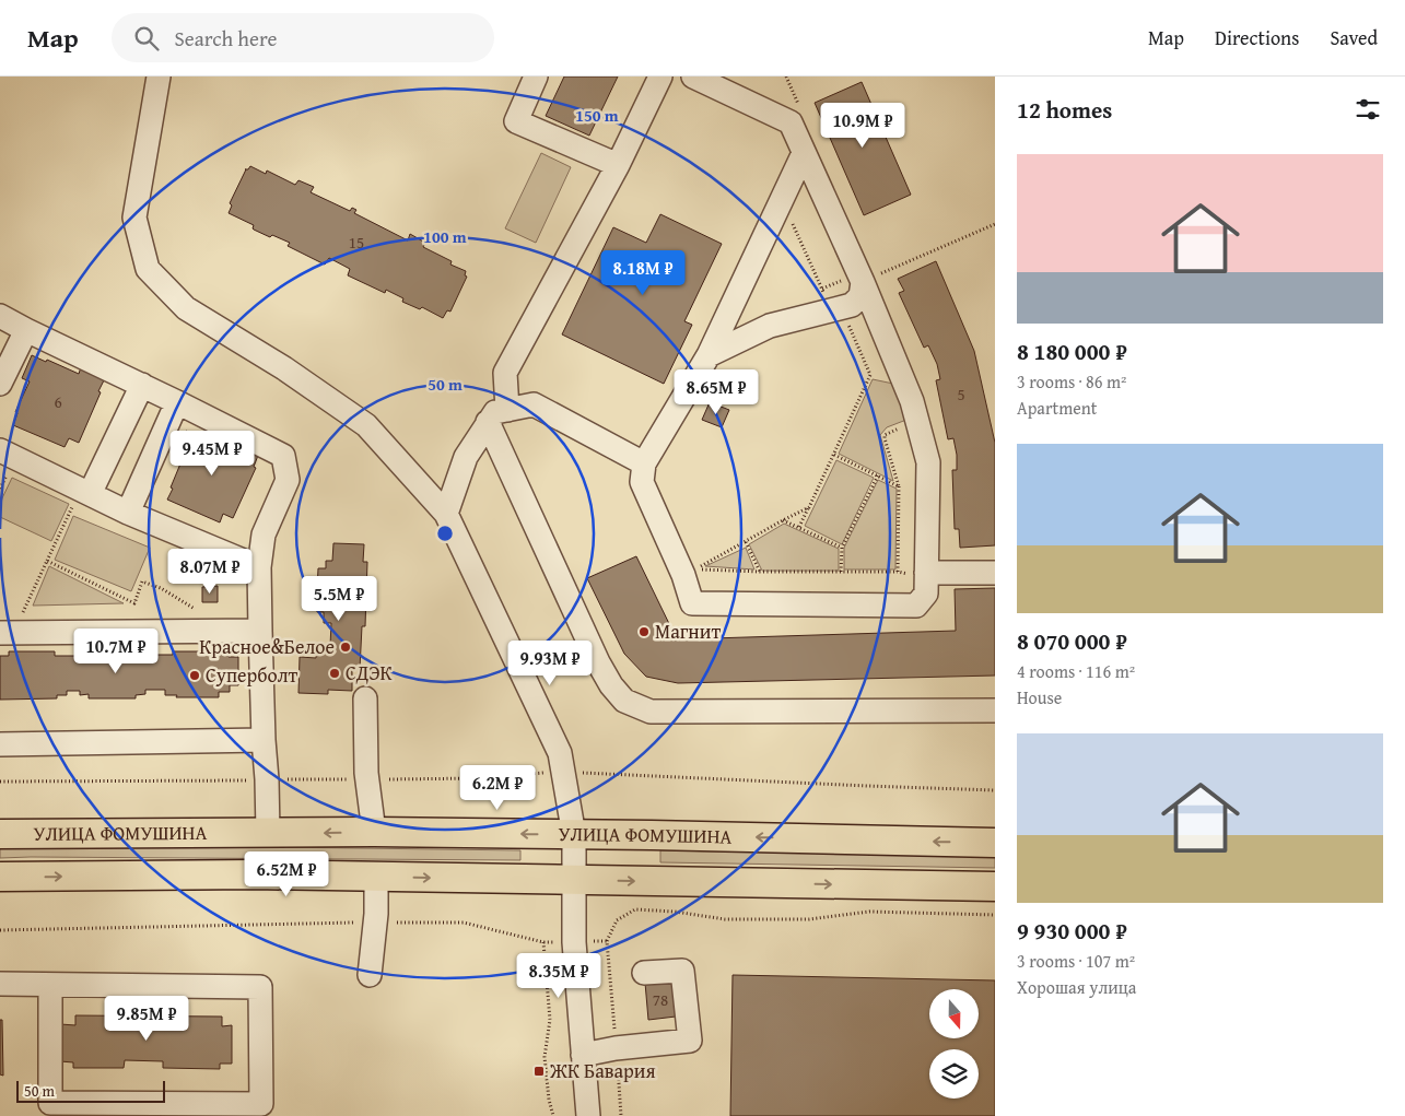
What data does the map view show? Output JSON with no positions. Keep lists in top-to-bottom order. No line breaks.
{"streets":{"main road":["УЛИЦА ФОМУШИНА"]},"places":{"other":["Магнит","Красное&Белое","СДЭК","Суперболт"],"transit":["ЖК Бавария"]},"house_numbers":["15","5","6","78"],"scale_bar":"50 m","north":"bottom","page":{"header":"Map","search":"Search here","nav":["Map","Directions","Saved"],"heading":"12 homes","price":["10.9M ₽","8.18M ₽","8.65M ₽","9.45M ₽","8.07M ₽","5.5M ₽","10.7M ₽","9.93M ₽","6.2M ₽","6.52M ₽","8.35M ₽","9.85M ₽"],"list":[{"name":"8 180 000 ₽","note":"3 rooms · 86 m² · Apartment"},{"name":"8 070 000 ₽","note":"4 rooms · 116 m² · House"},{"name":"9 930 000 ₽","note":"3 rooms · 107 m² · Хорошая улица"}],"scale":"50 m"},"rings":["150 m","100 m","50 m"]}
